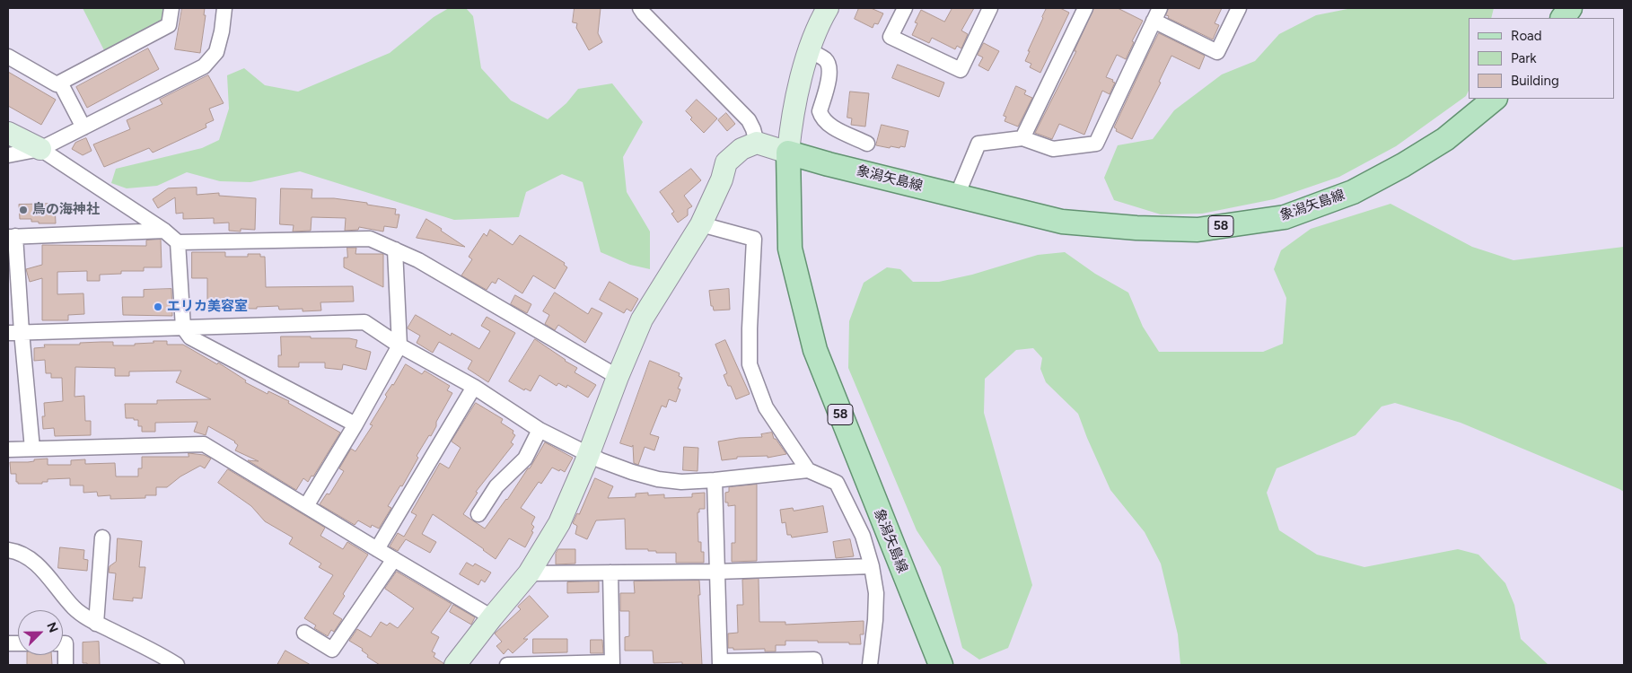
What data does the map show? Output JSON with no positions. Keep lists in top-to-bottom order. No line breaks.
{"streets":{"main road":["象潟矢島線","58"]},"places":["鳥の海神社","エリカ美容室"],"legend":["Road","Park","Building"],"north":"top right"}
